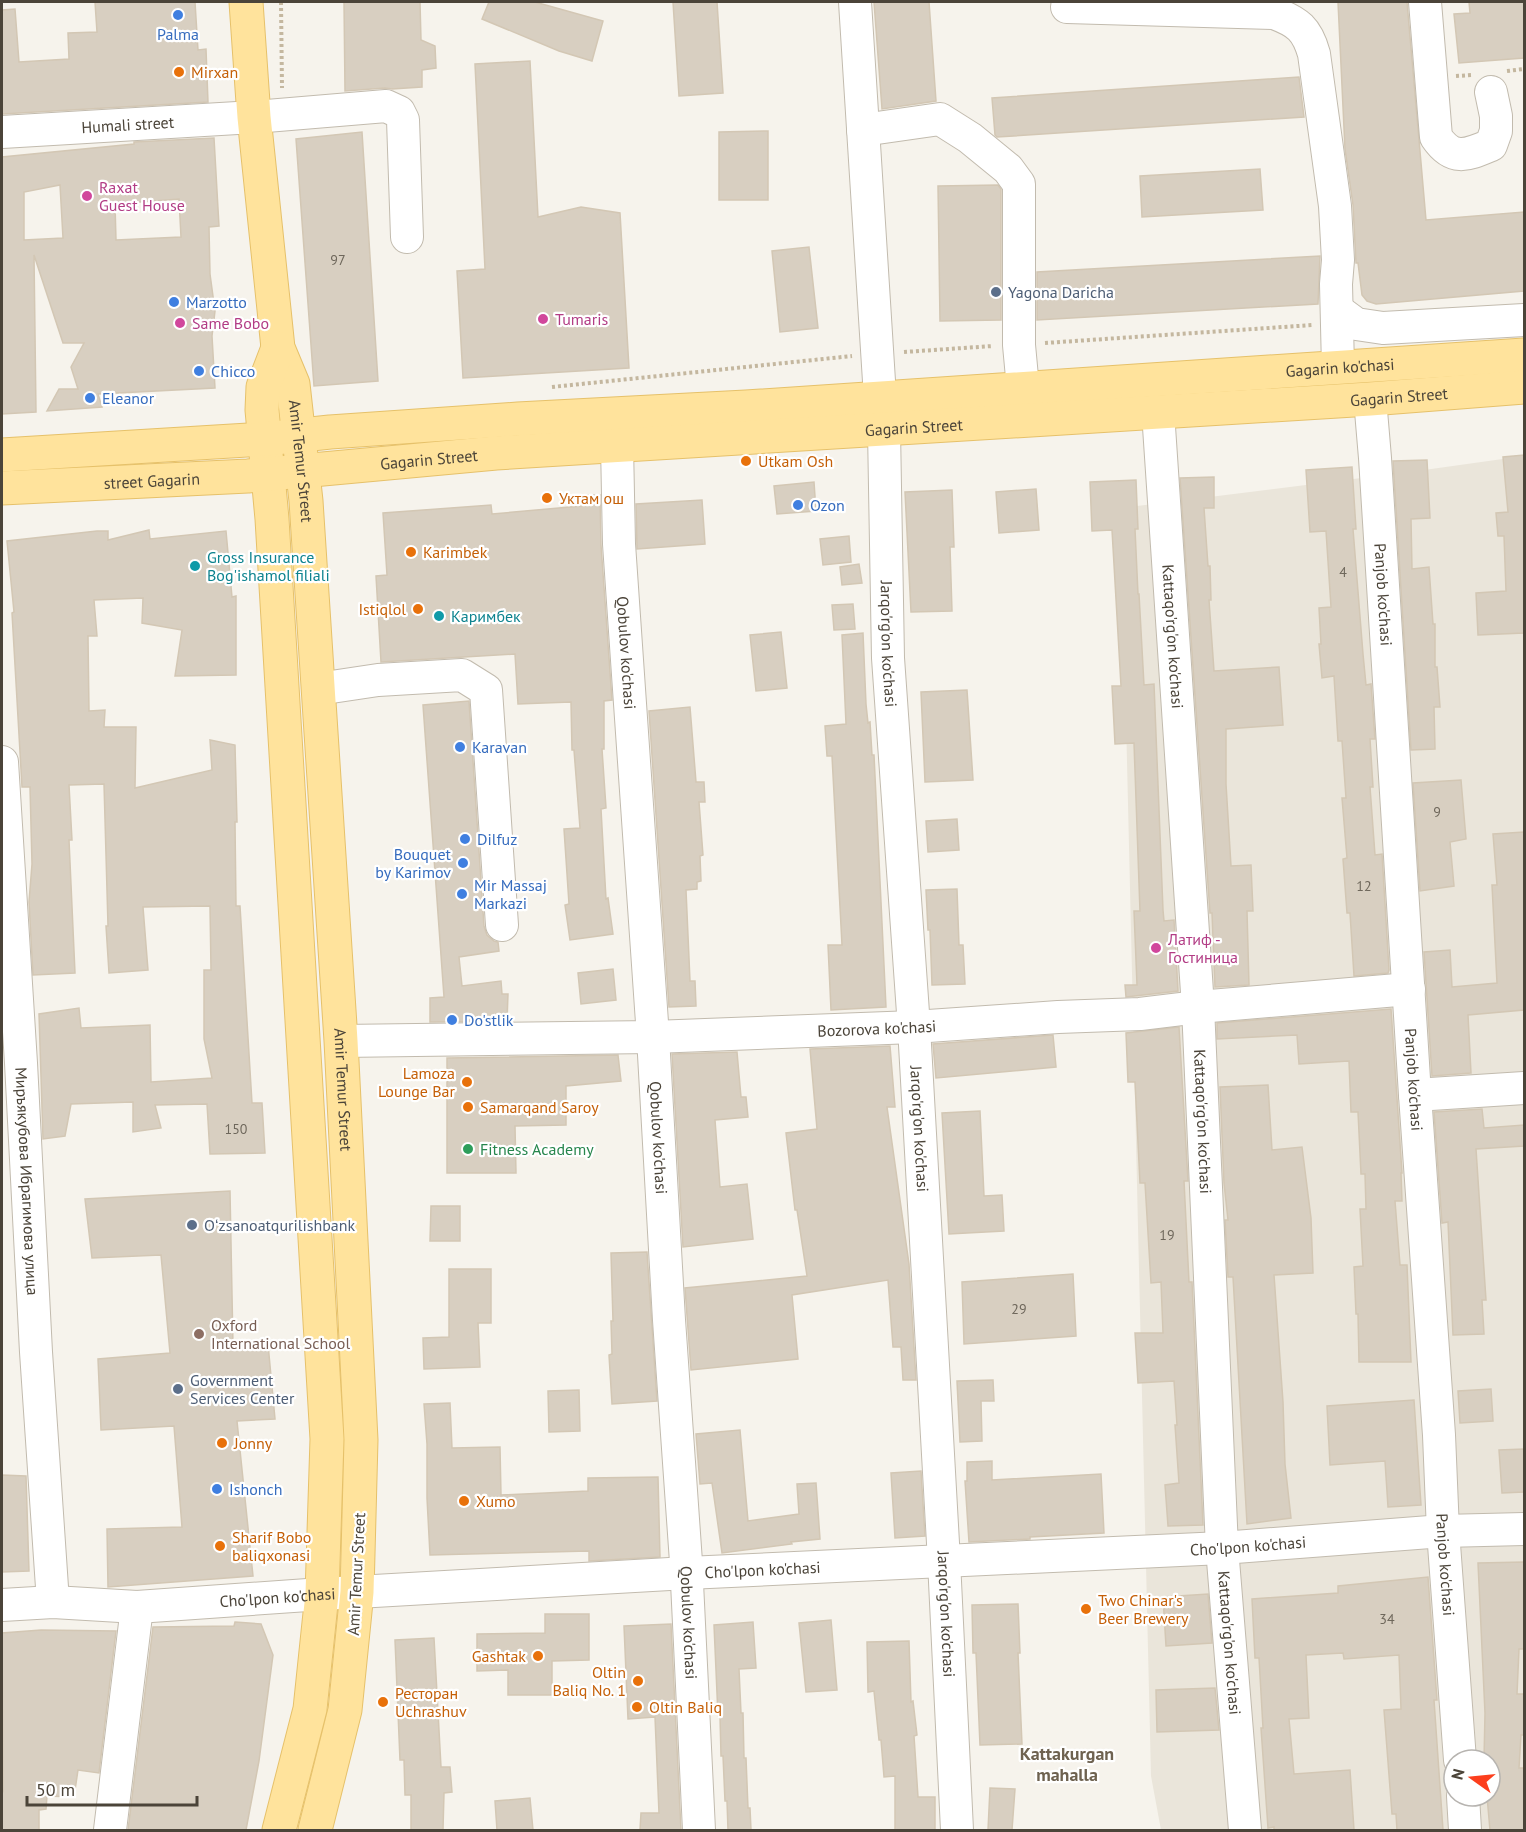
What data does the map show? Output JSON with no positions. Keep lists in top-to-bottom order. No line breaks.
{"streets":{"main road":["Gagarin ko'chasi","Gagarin Street","Amir Temur Street","street Gagarin"],"street":["Humali street","Panjob ko'chasi","Kattaqo'rg'on ko'chasi","Jarqo'rg'on ko'chasi","Qobulov ko'chasi","Bozorova ko'chasi","Миръякубова Ибрагимова улица","Cho'lpon ko'chasi"]},"crossings":[["Humali street","Amir Temur Street"],["Gagarin ko'chasi","Gagarin Street"],["Gagarin Street","Amir Temur Street"],["Gagarin Street","street Gagarin"],["Gagarin Street","Panjob ko'chasi"],["Gagarin Street","Kattaqo'rg'on ko'chasi"],["Gagarin Street","Jarqo'rg'on ko'chasi"],["Gagarin Street","Qobulov ko'chasi"],["Amir Temur Street","street Gagarin"],["Amir Temur Street","Bozorova ko'chasi"],["Amir Temur Street","Cho'lpon ko'chasi"],["Panjob ko'chasi","Bozorova ko'chasi"],["Panjob ko'chasi","Cho'lpon ko'chasi"],["Kattaqo'rg'on ko'chasi","Bozorova ko'chasi"],["Kattaqo'rg'on ko'chasi","Cho'lpon ko'chasi"],["Jarqo'rg'on ko'chasi","Bozorova ko'chasi"],["Jarqo'rg'on ko'chasi","Cho'lpon ko'chasi"],["Qobulov ko'chasi","Bozorova ko'chasi"],["Qobulov ko'chasi","Cho'lpon ko'chasi"],["Миръякубова Ибрагимова улица","Cho'lpon ko'chasi"]],"districts":["Kattakurgan mahalla"],"places":["Palma","Mirxan","Raxat Guest House","Yagona Daricha","Marzotto","Tumaris","Same Bobo","Chicco","Eleanor","Utkam Osh","Уктам ош","Ozon","Karimbek","Gross Insurance Bog'ishamol filiali","Istiqlol","Каримбек","Karavan","Dilfuz","Bouquet by Karimov","Mir Massaj Markazi","Латиф - Гостиница","Do'stlik","Lamoza Lounge Bar","Samarqand Saroy","Fitness Academy","Oʻzsanoatqurilishbank","Oxford International School","Government Services Center","Jonny","Ishonch","Xumo","Sharif Bobo baliqxonasi","Two Chinar's Beer Brewery","Gashtak","Oltin Baliq No. 1","Ресторан Uchrashuv","Oltin Baliq"],"house_numbers":["97","4","9","12","150","19","29","34"],"scale_bar":"50 m","north":"left"}
